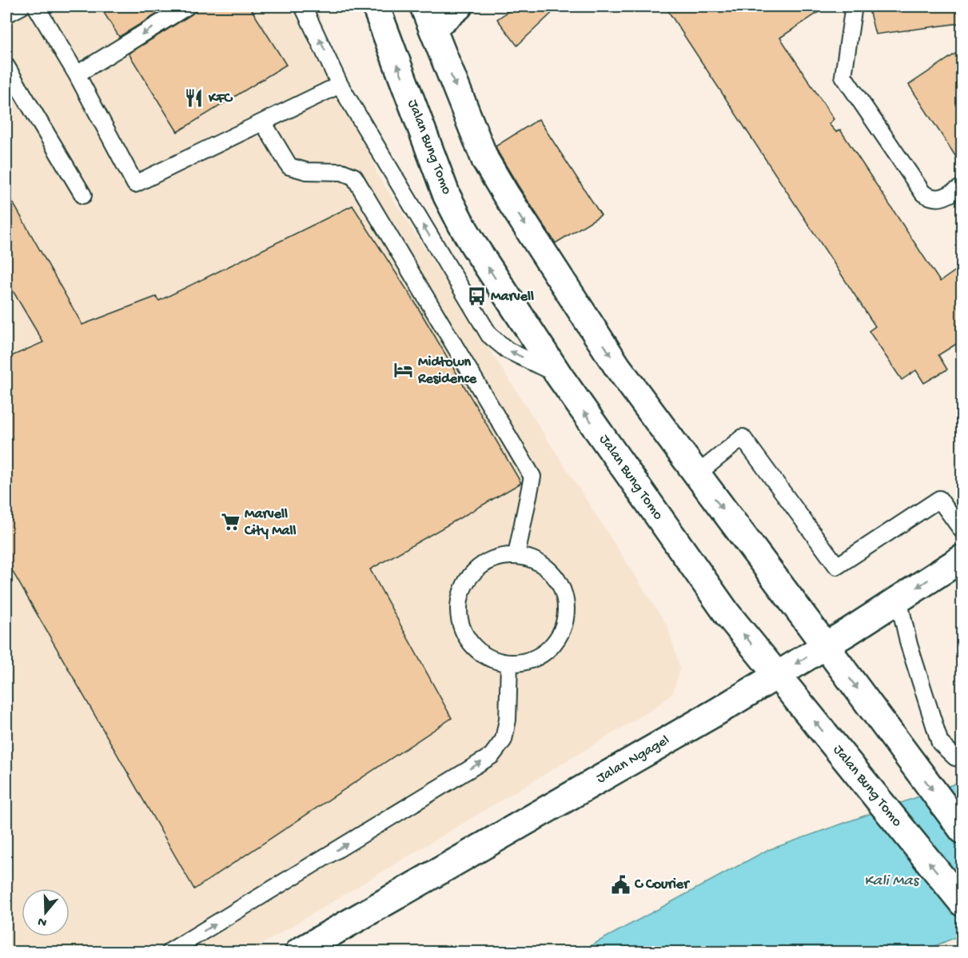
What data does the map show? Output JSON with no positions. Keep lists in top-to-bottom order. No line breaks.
{"streets":{"main road":["Jalan Bung Tomo","Jalan Ngagel"]},"crossings":[["Jalan Bung Tomo","Jalan Ngagel"]],"water":["Kali Mas"],"places":{"restaurant":["KFC"],"bus stop":["Marvell"],"hotel":["Midtown Residence"],"supermarket":["Marvell City Mall"],"public building":["C Courier"]},"north":"bottom"}
